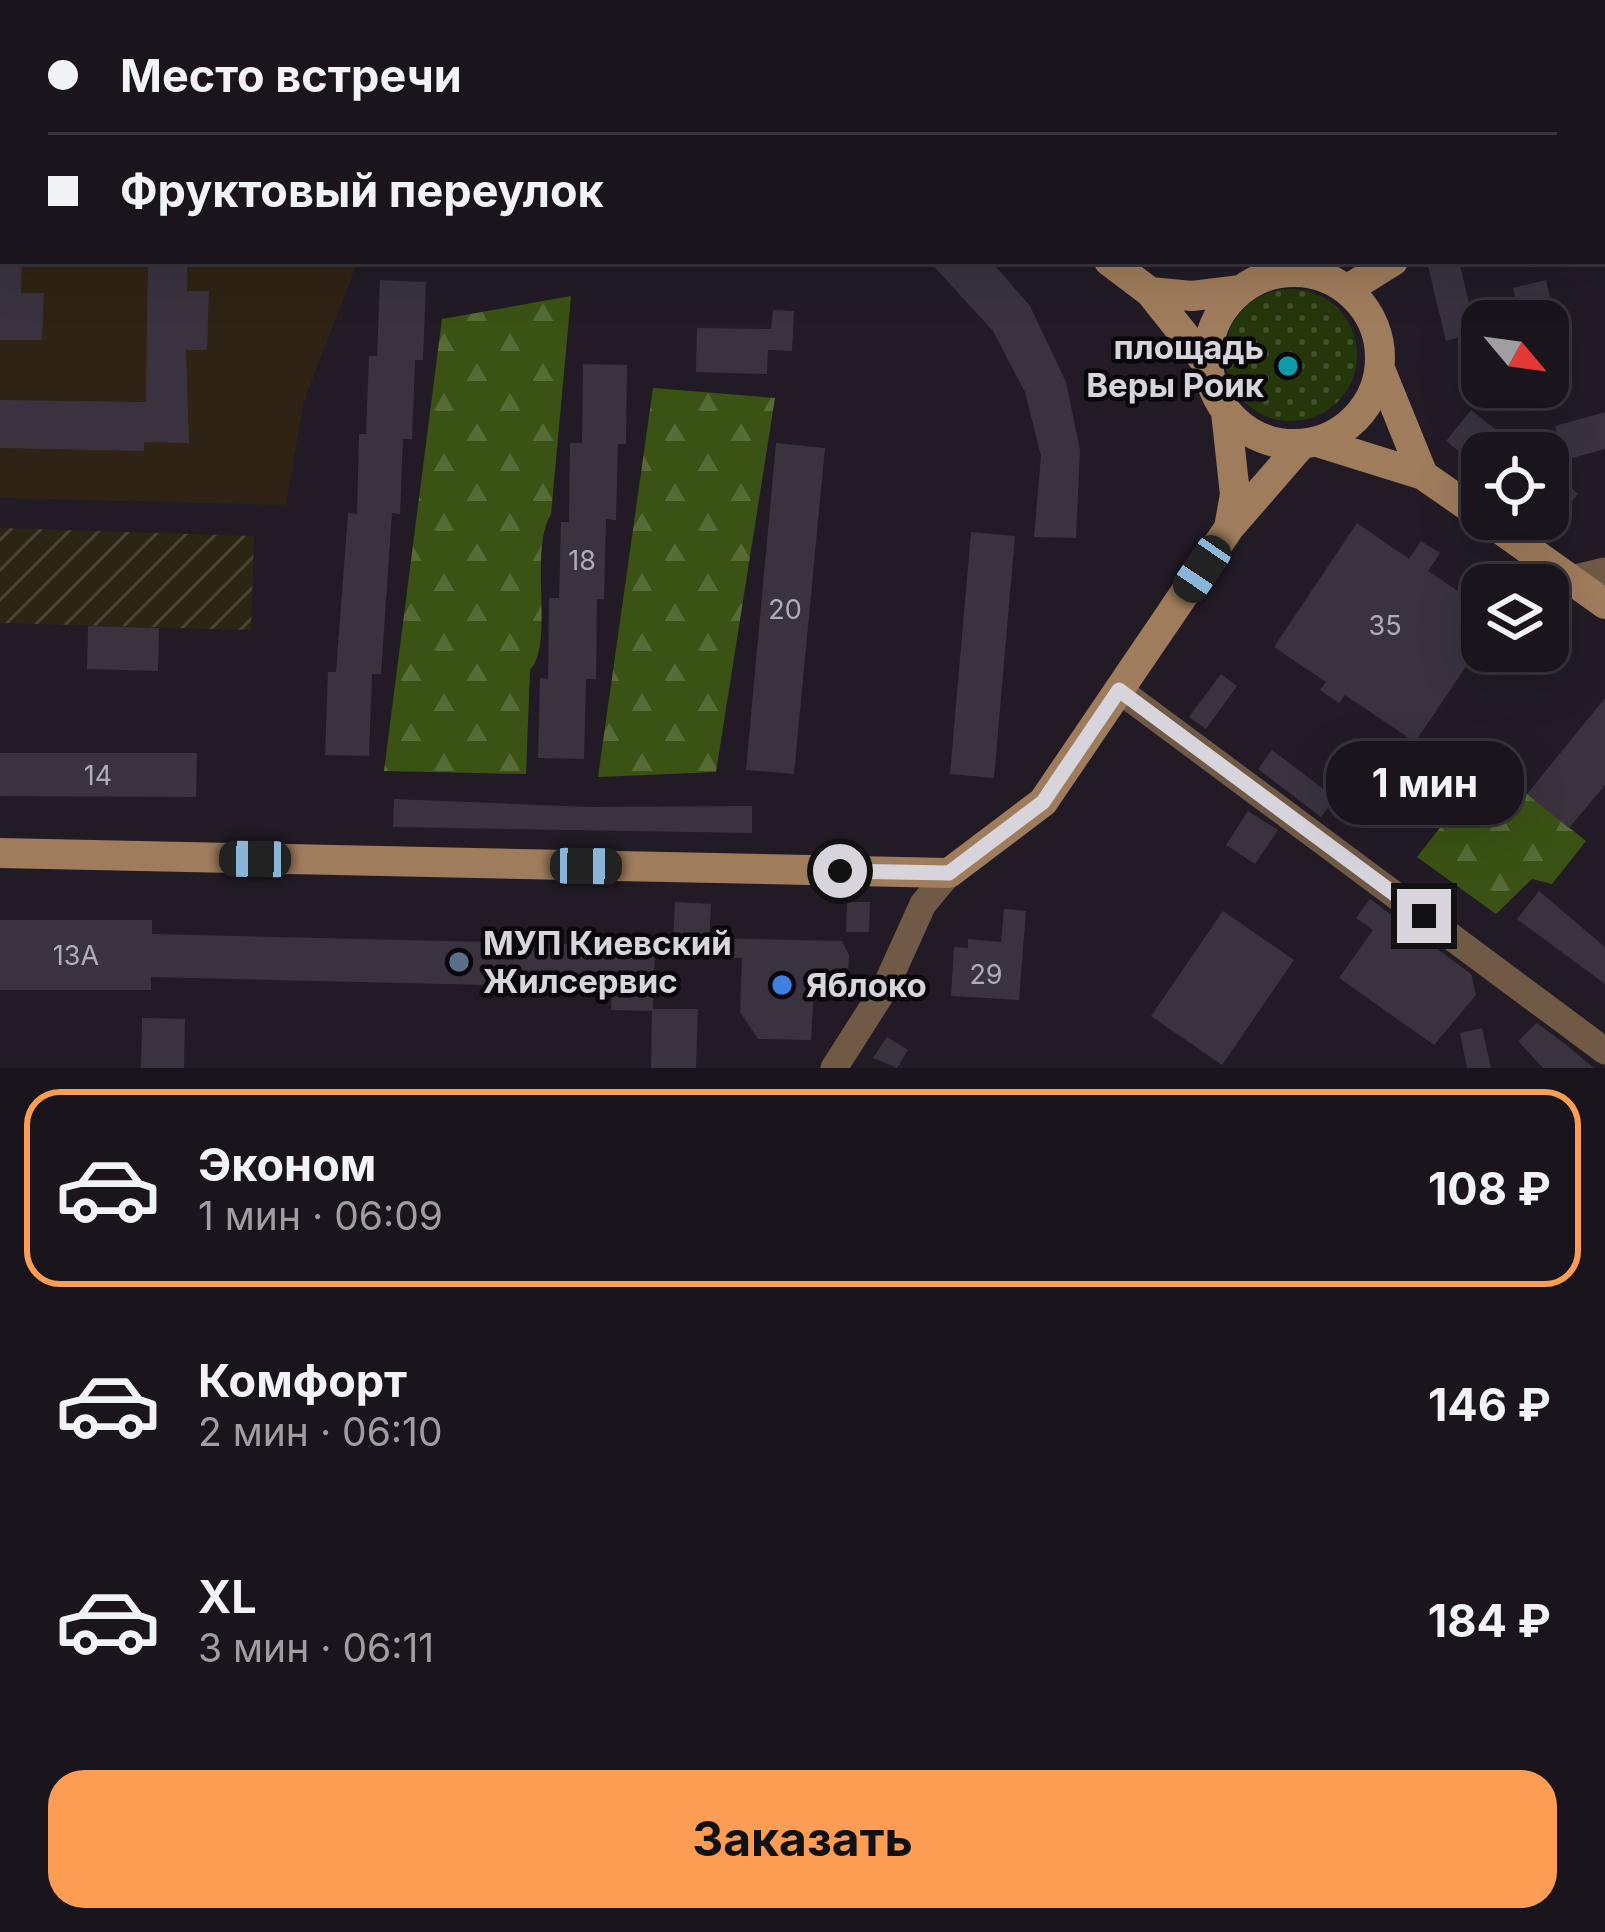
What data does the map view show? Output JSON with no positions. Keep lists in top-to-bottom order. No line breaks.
{"places":["площадь Веры Роик","МУП Киевский Жилсервис","Яблоко"],"house_numbers":["18","20","35","14","13А","29"],"north":"bottom right","page":{"banner":["Место встречи","Фруктовый переулок"],"bubble":"1 мин","list":[{"name":"Эконом","note":"1 мин · 06:09","value":"108 ₽"},{"name":"Комфорт","note":"2 мин · 06:10","value":"146 ₽"},{"name":"XL","note":"3 мин · 06:11","value":"184 ₽"}],"buttons":"Заказать"}}
